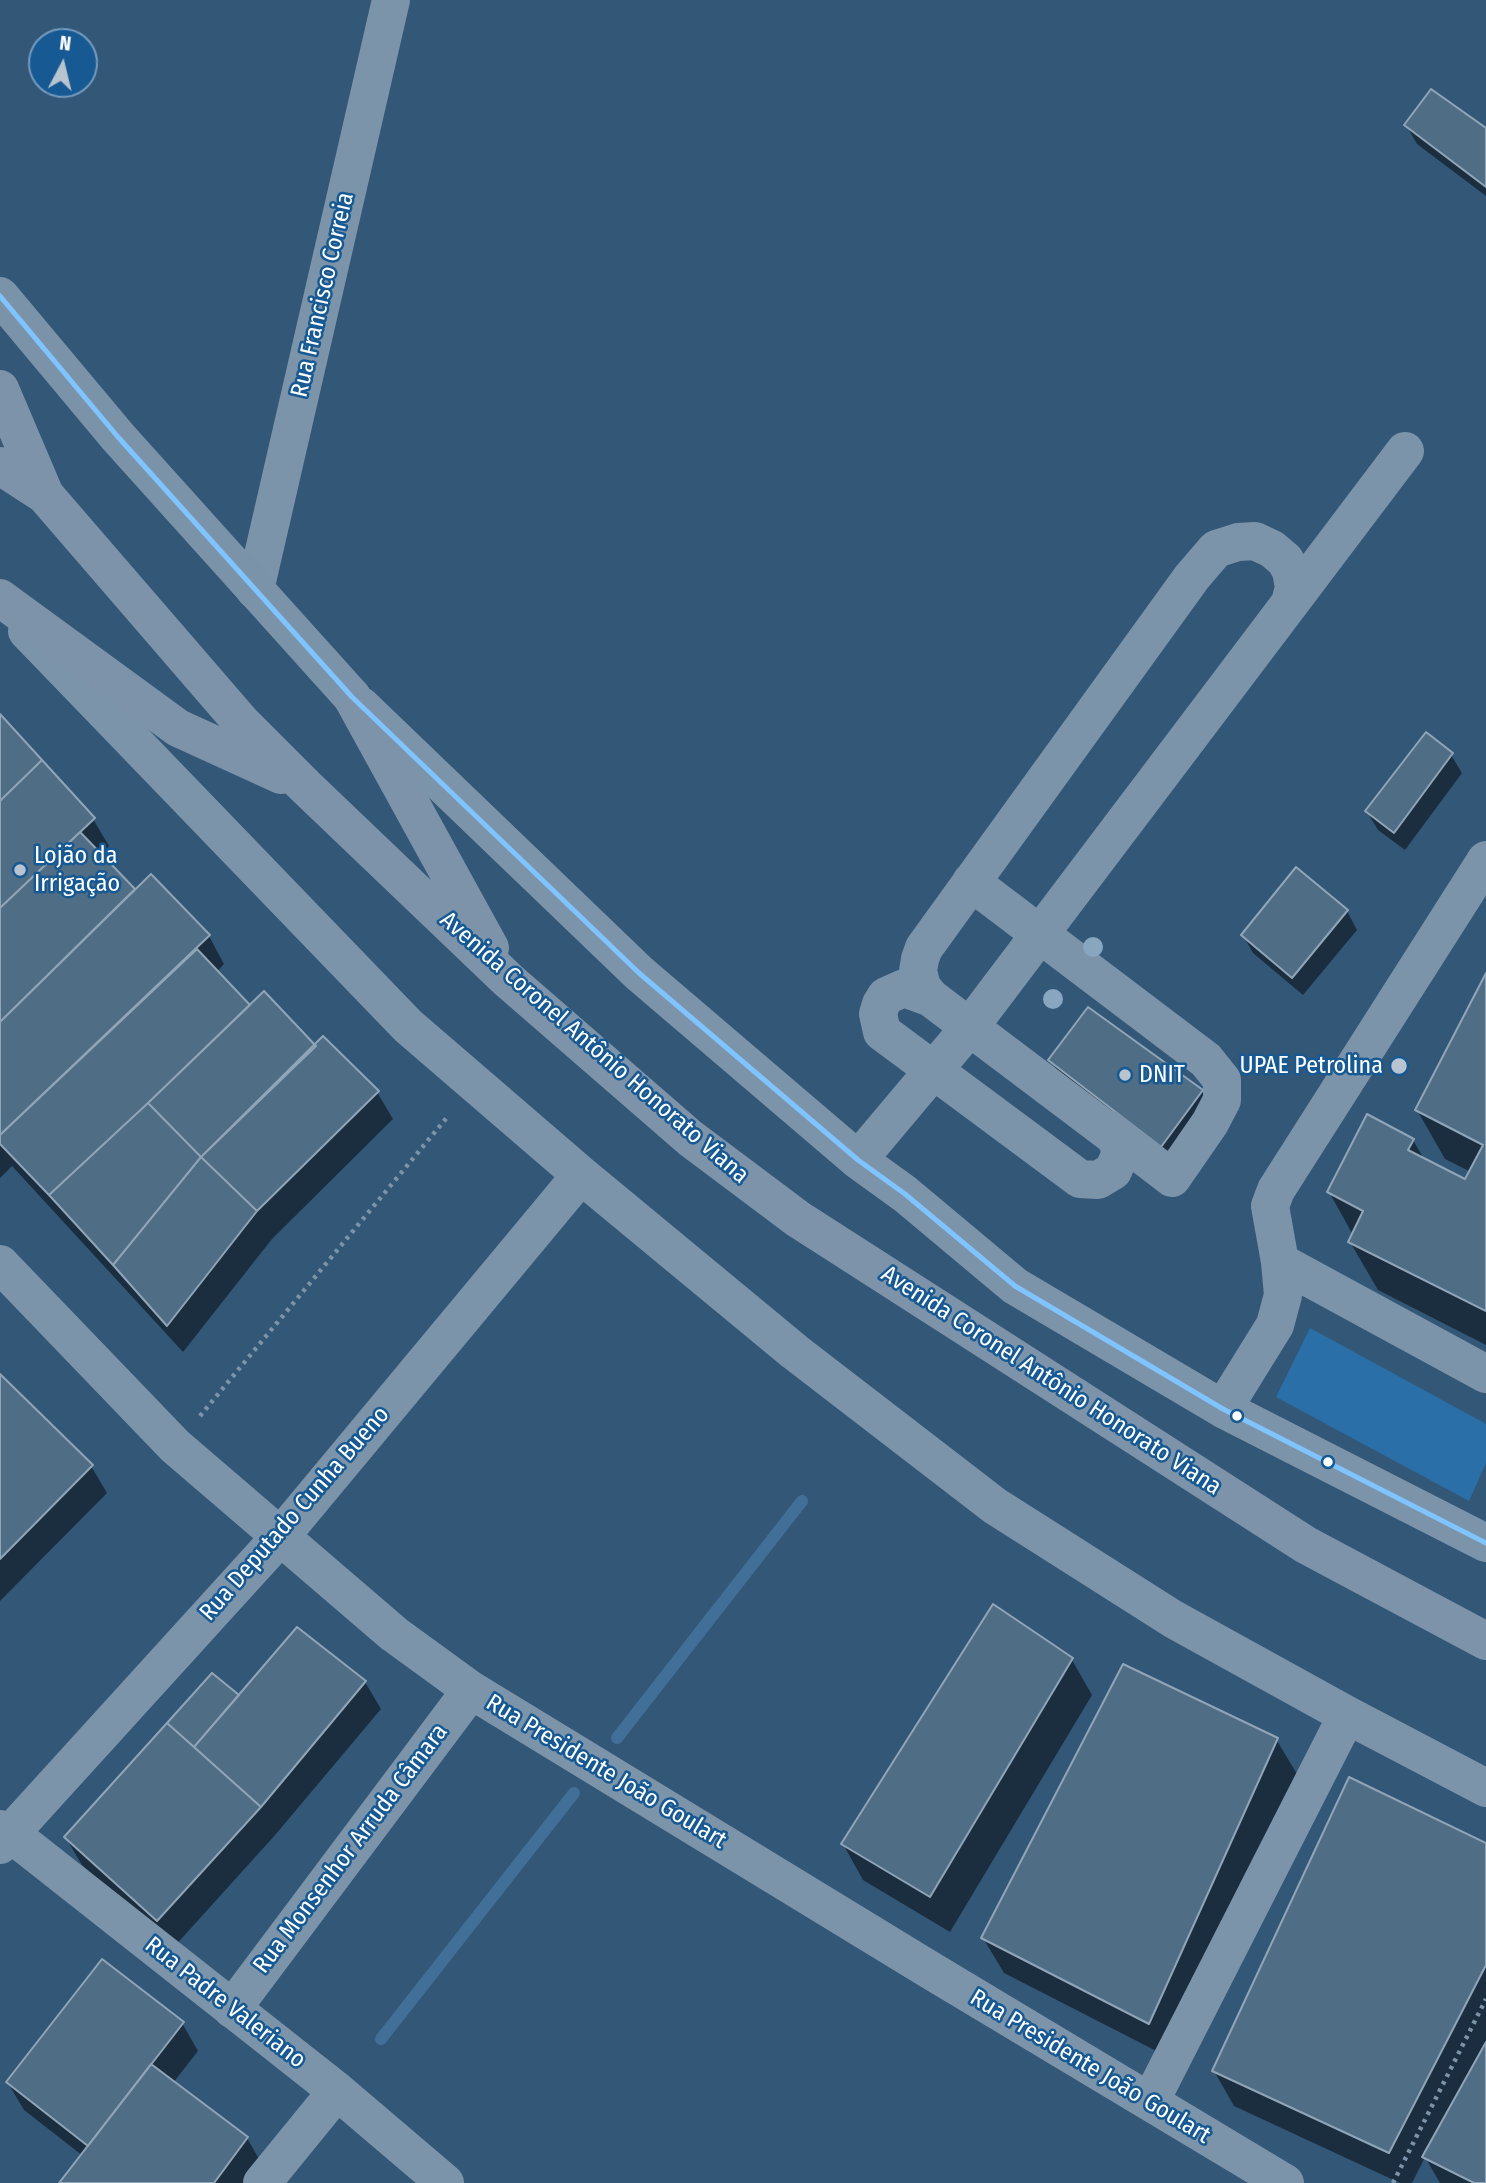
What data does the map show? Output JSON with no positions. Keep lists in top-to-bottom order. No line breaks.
{"streets":{"highway":["Avenida Coronel Antônio Honorato Viana"],"street":["Rua Francisco Correia","Rua Deputado Cunha Bueno","Rua Presidente João Goulart","Rua Monsenhor Arruda Câmara","Rua Padre Valeriano"]},"crossings":[["Rua Deputado Cunha Bueno","Rua Presidente João Goulart"],["Rua Deputado Cunha Bueno","Rua Padre Valeriano"],["Rua Presidente João Goulart","Rua Monsenhor Arruda Câmara"],["Rua Monsenhor Arruda Câmara","Rua Padre Valeriano"]],"places":["Lojão da Irrigação","UPAE Petrolina","DNIT"],"north":"top"}
